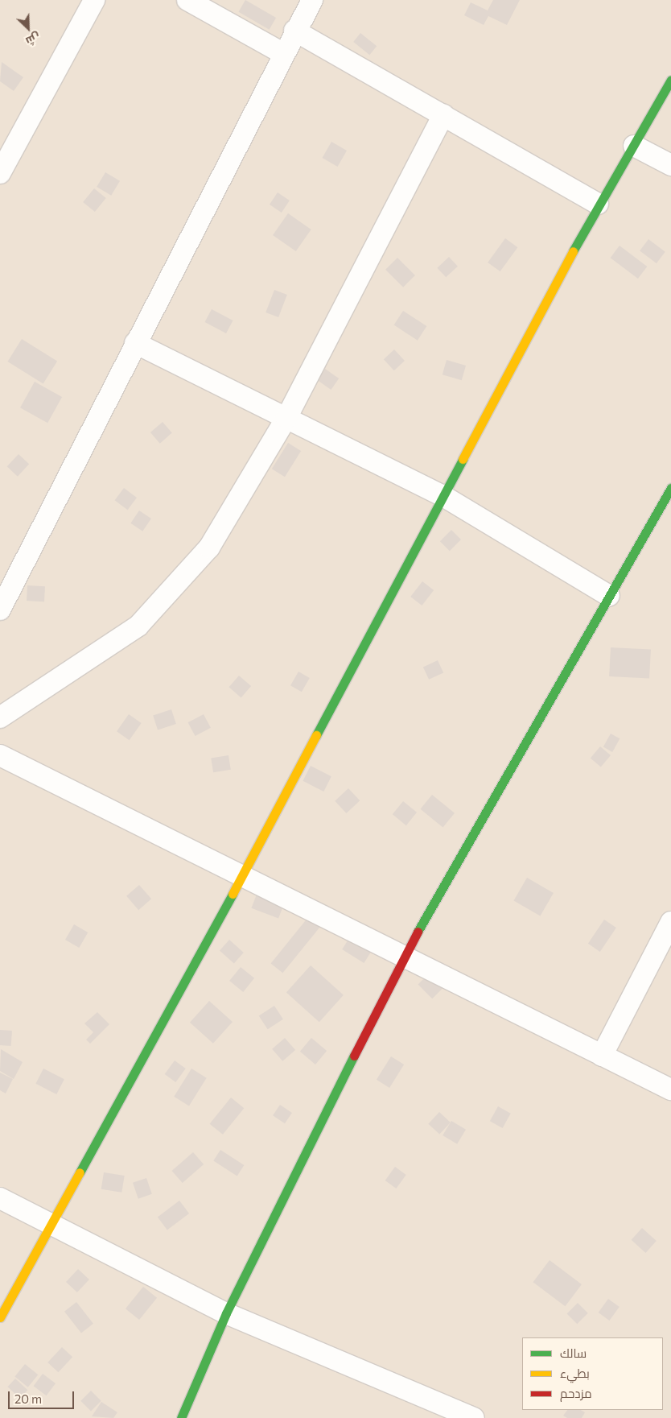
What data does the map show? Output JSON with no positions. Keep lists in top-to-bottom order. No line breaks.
{"legend":["سالك","بطيء","مزدحم"],"scale_bar":"20 m","north":"bottom right"}
